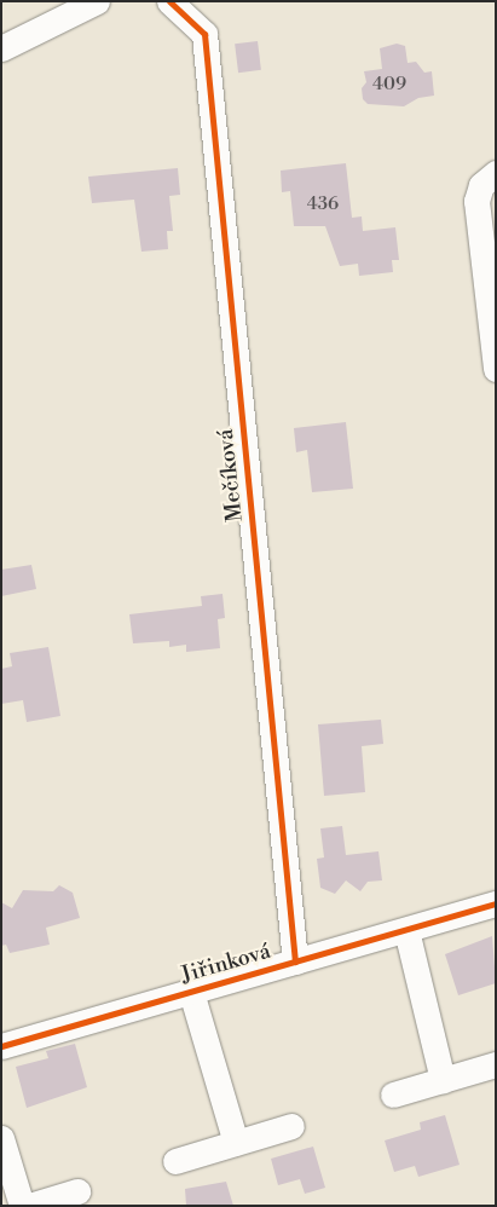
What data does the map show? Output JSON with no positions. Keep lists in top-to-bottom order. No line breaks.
{"streets":{"street":["Mečíková","Jiřinková"]},"crossings":[["Mečíková","Jiřinková"]],"house_numbers":["409","436"]}
